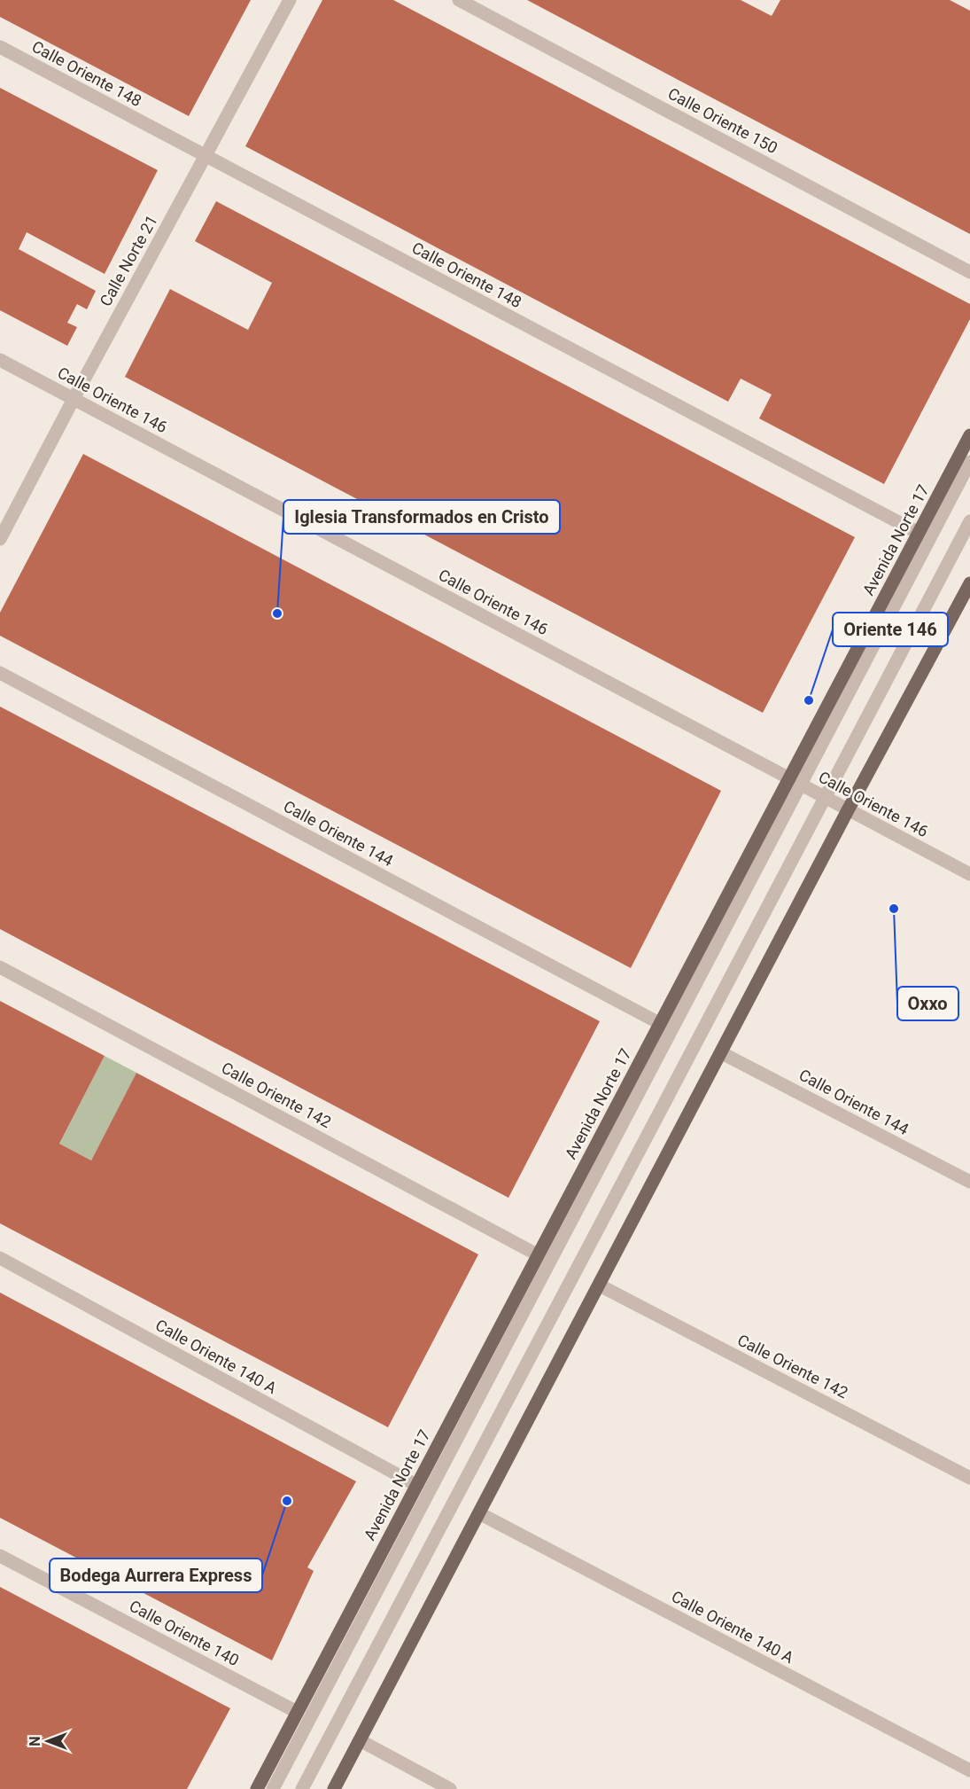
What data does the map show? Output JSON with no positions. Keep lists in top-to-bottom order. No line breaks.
{"streets":{"main road":["Avenida Norte 17"],"street":["Calle Oriente 148","Calle Oriente 150","Calle Norte 21","Calle Oriente 146","Calle Oriente 144","Calle Oriente 142","Calle Oriente 140 A","Calle Oriente 140"]},"crossings":[["Calle Oriente 148","Calle Norte 21"],["Calle Oriente 148","Avenida Norte 17"],["Calle Norte 21","Calle Oriente 146"],["Calle Oriente 146","Avenida Norte 17"],["Avenida Norte 17","Calle Oriente 144"],["Avenida Norte 17","Calle Oriente 142"],["Avenida Norte 17","Calle Oriente 140 A"],["Avenida Norte 17","Calle Oriente 140"]],"places":["Iglesia Transformados en Cristo","Oriente 146","Oxxo","Bodega Aurrera Express"],"north":"left"}
